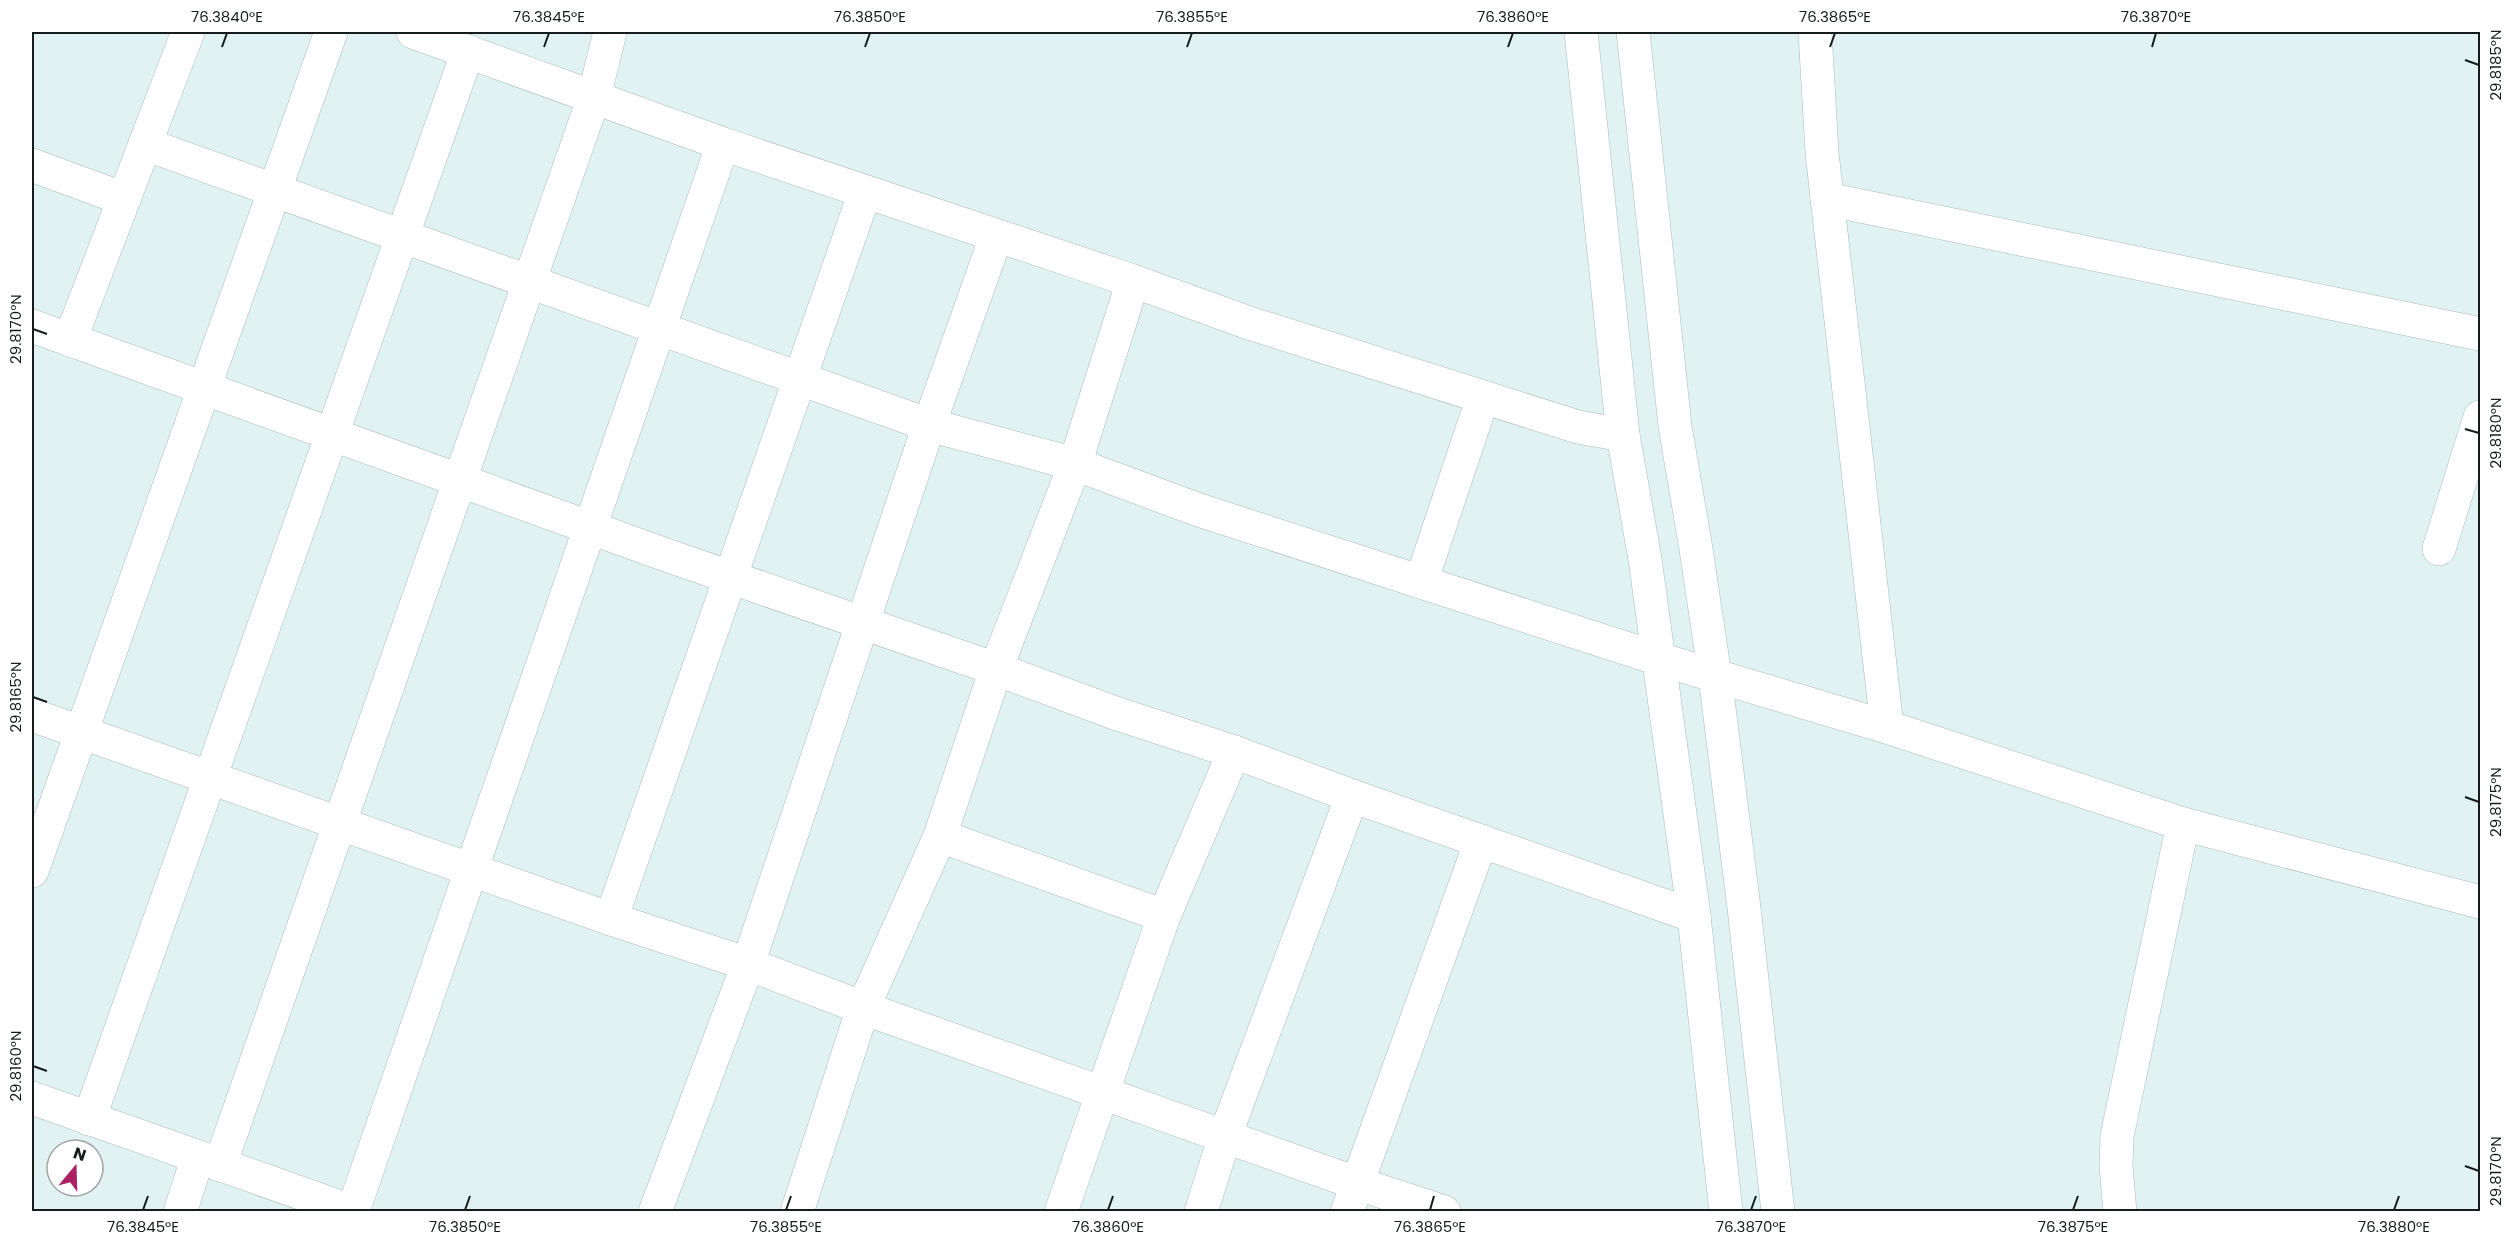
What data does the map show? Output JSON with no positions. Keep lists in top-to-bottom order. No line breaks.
{"north":"top","coordinates":["76.3840°E","76.3845°E","76.3850°E","76.3855°E","76.3860°E","76.3865°E","76.3870°E","29.8185°N","29.8170°N","29.8180°N","29.8165°N","29.8175°N","29.8160°N","76.3875°E","76.3880°E"]}
